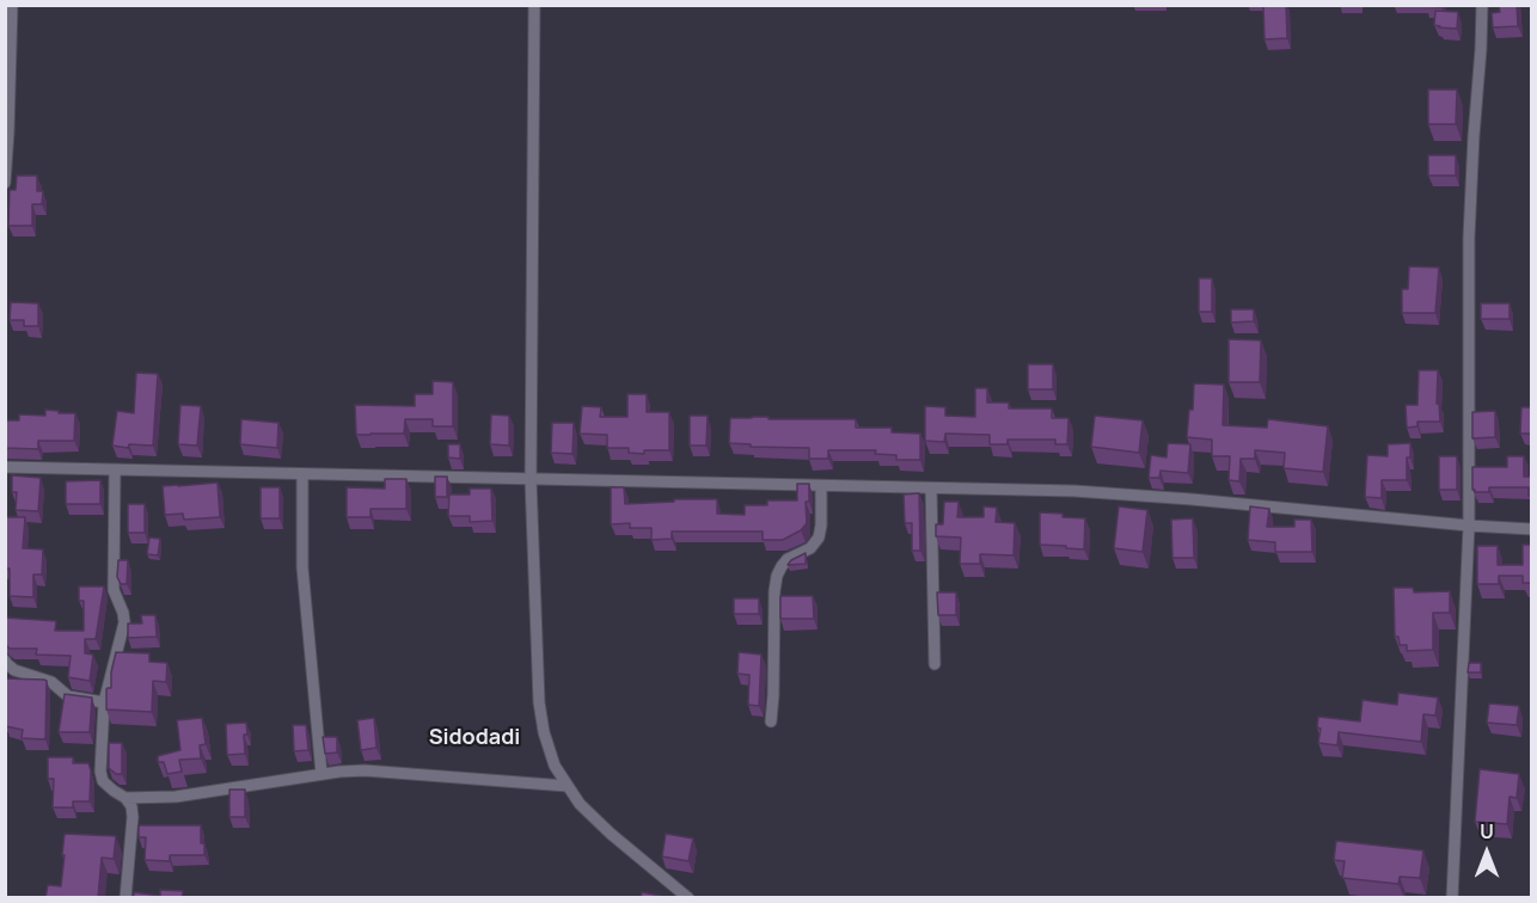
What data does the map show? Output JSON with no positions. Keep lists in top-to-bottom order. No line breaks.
{"districts":["Sidodadi"],"north":"top"}
